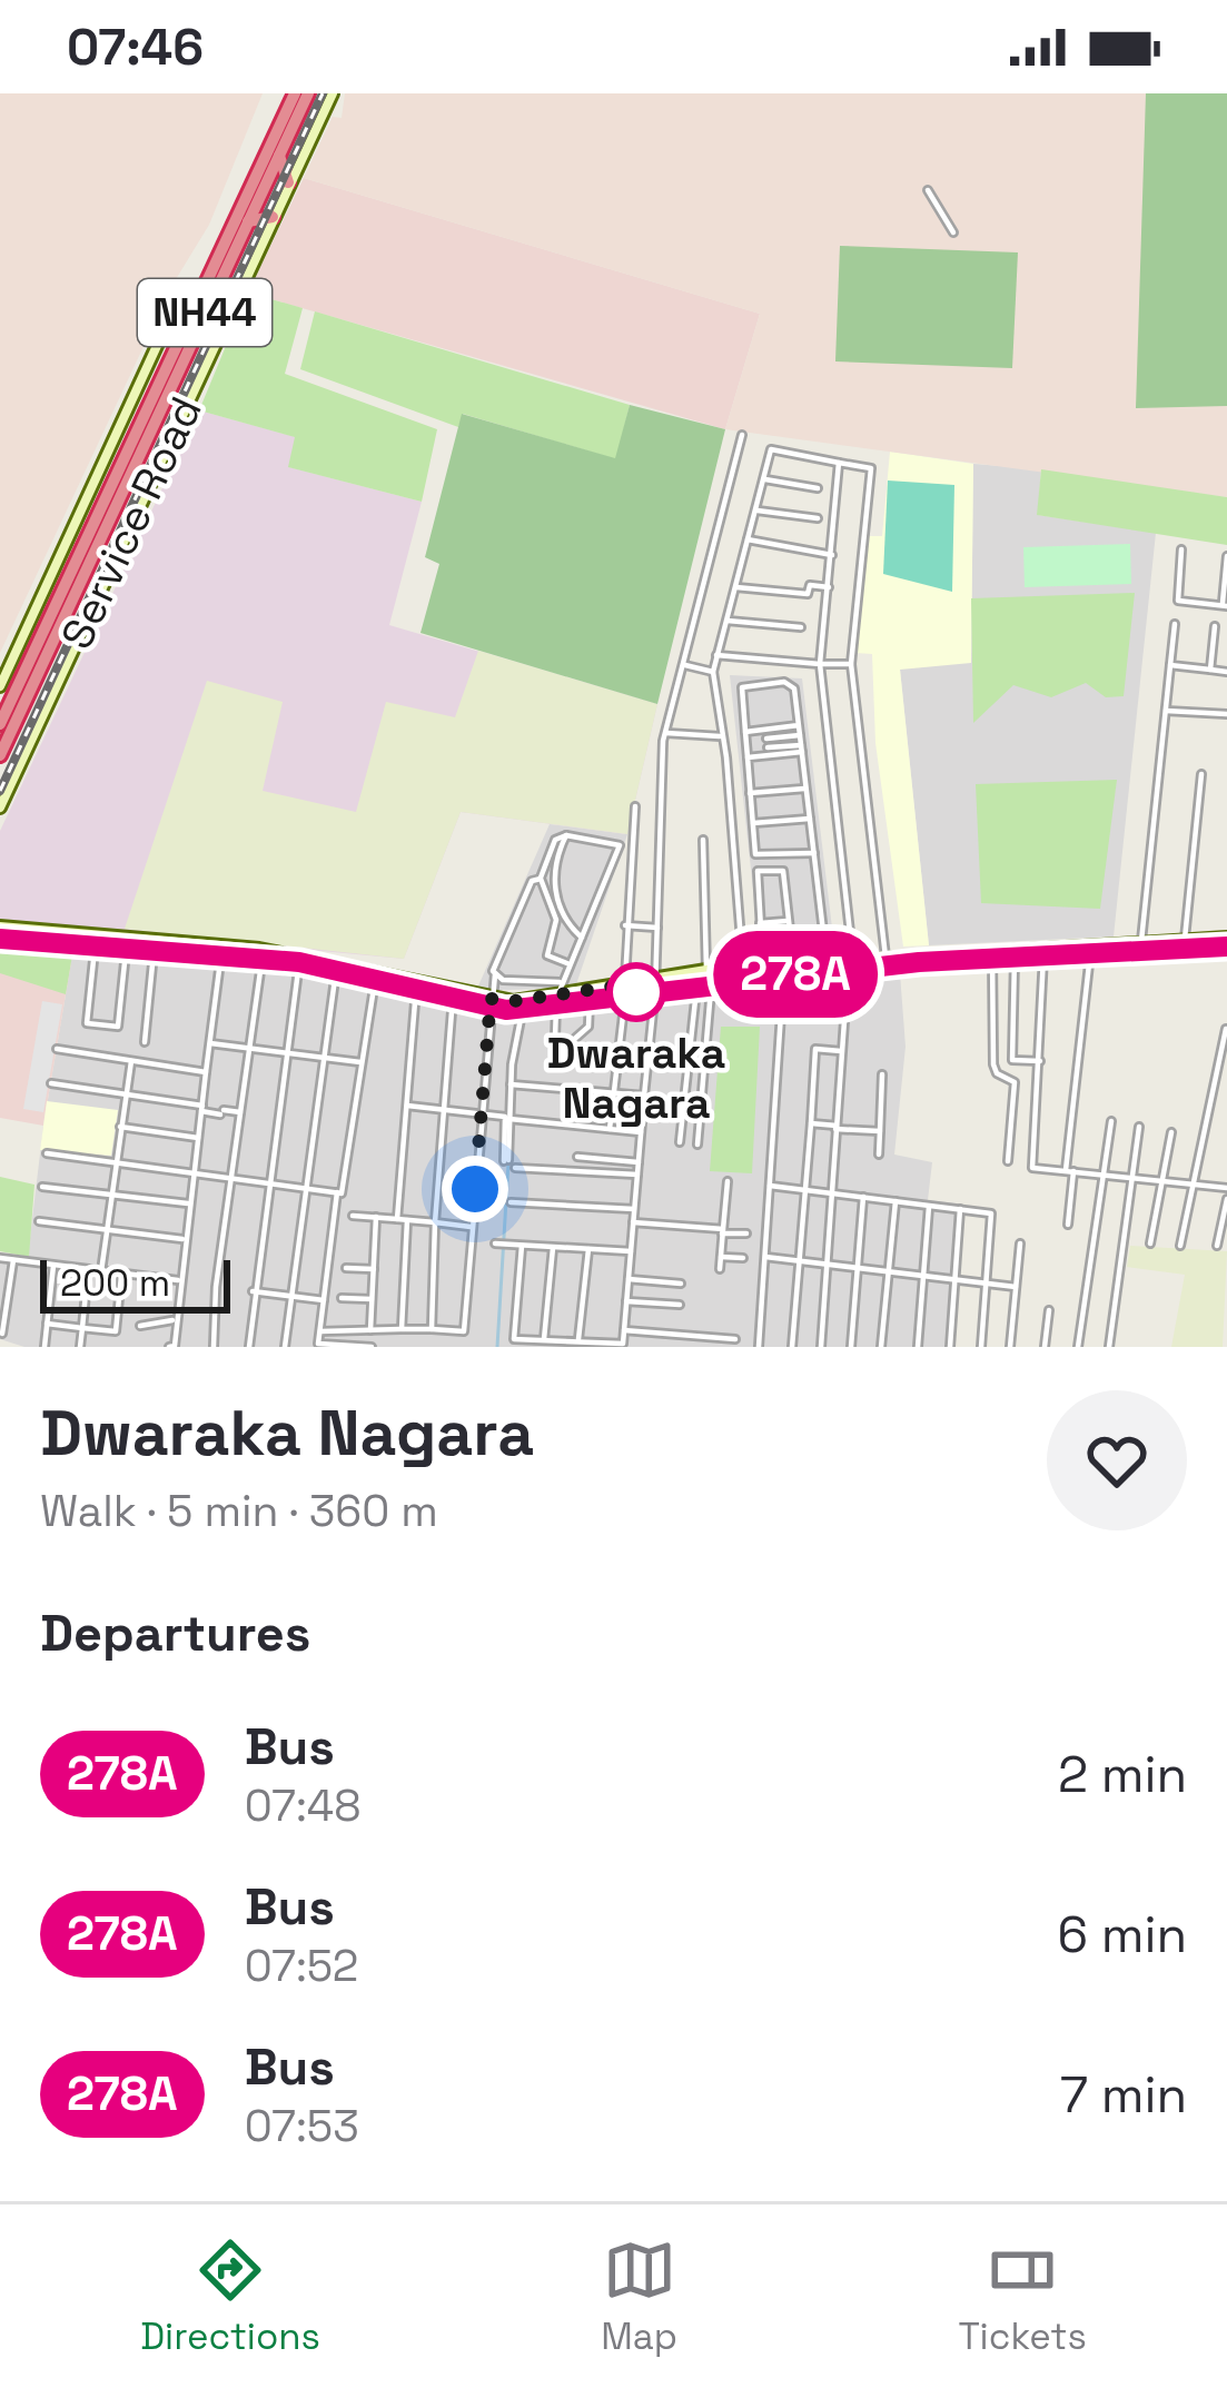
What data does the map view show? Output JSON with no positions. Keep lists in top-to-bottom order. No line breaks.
{"streets":{"highway":["NH44"],"main road":["Service Road"]},"places":["Dwaraka Nagara"],"lines":["bus line 278A"],"scale_bar":"200 m","page":{"status":"07:46","on_map":"278A","scale":"200 m","heading":[["Dwaraka Nagara","Walk · 5 min · 360 m"],"Departures"],"list":[{"mark":"278A","name":"Bus","note":"07:48","value":"2 min"},{"mark":"278A","name":"Bus","note":"07:52","value":"6 min"},{"mark":"278A","name":"Bus","note":"07:53","value":"7 min"}],"tabs":["Directions","Map","Tickets"]}}
